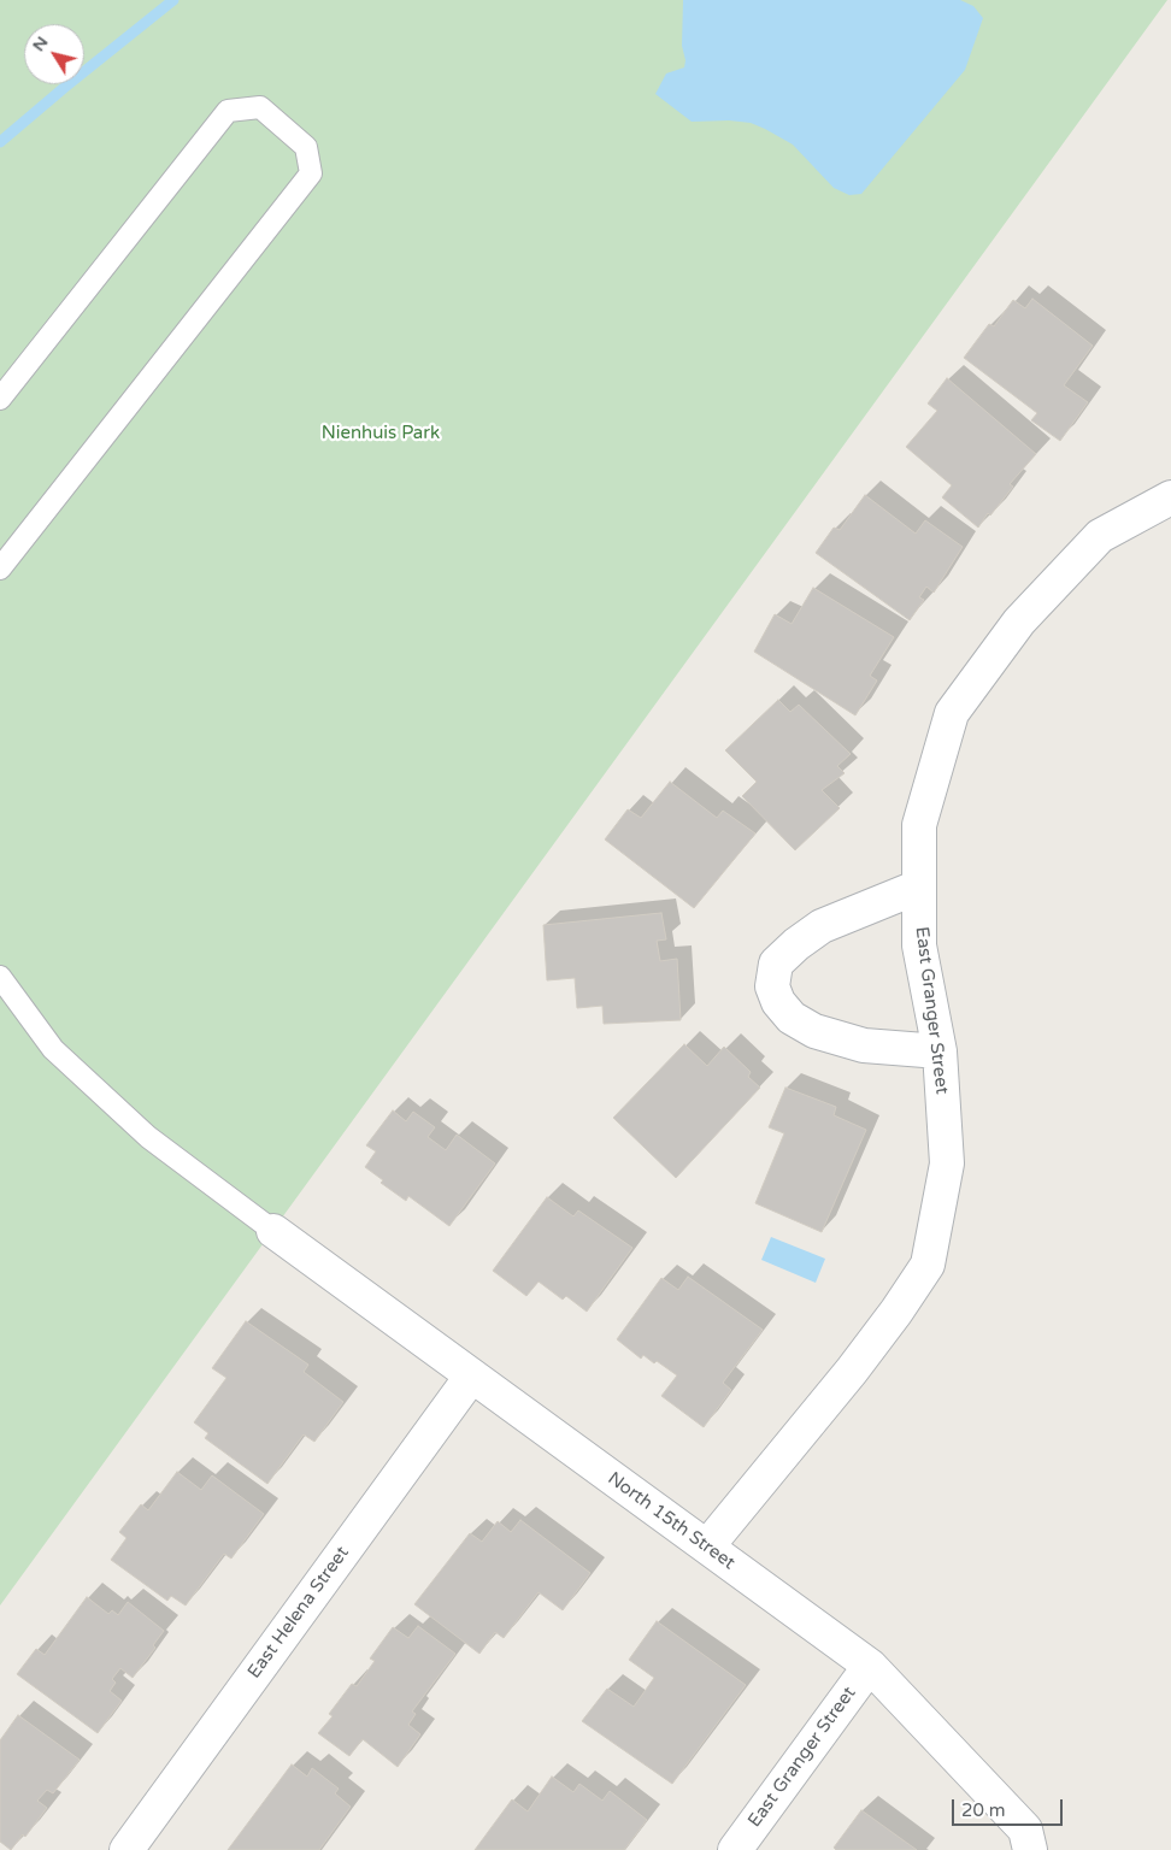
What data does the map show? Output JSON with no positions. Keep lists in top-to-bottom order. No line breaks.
{"streets":{"street":["East Granger Street","North 15th Street","East Helena Street"]},"crossings":[["East Granger Street","North 15th Street"],["North 15th Street","East Helena Street"]],"parks":["Nienhuis Park"],"scale_bar":"20 m","north":"top left"}
